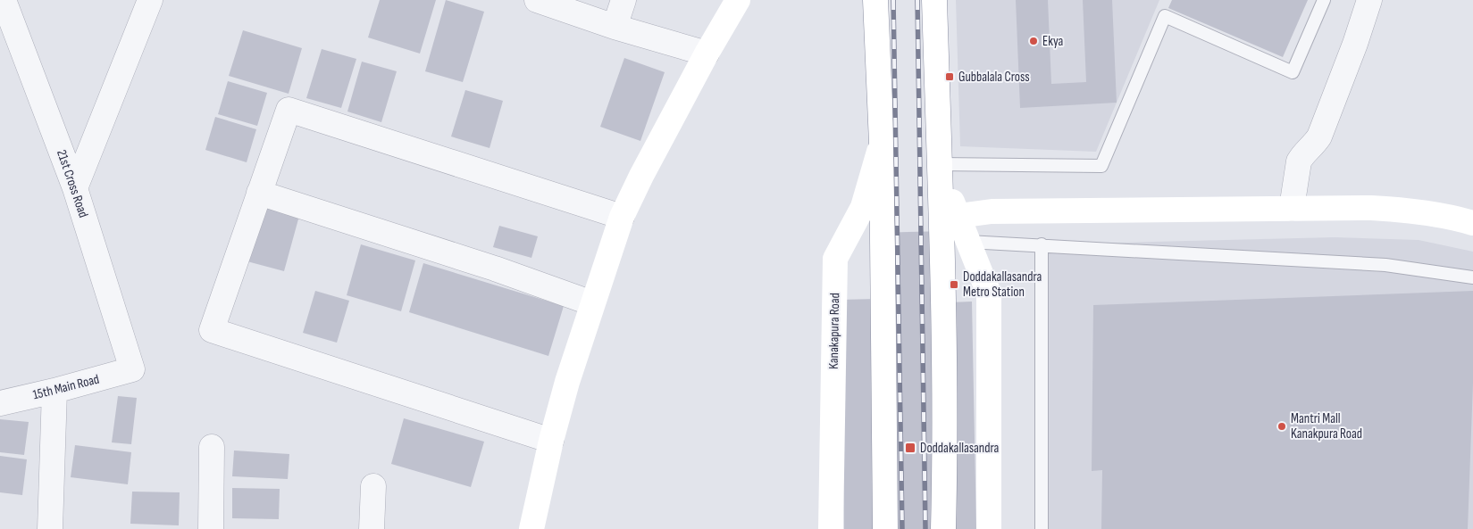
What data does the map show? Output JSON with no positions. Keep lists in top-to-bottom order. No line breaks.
{"streets":{"main road":["Kanakapura Road"],"street":["21st Cross Road","15th Main Road"]},"crossings":[["21st Cross Road","15th Main Road"]],"places":{"other":["Ekya","Mantri Mall Kanakpura Road"],"transit":["Gubbalala Cross","Doddakallasandra Metro Station","Doddakallasandra"]}}
